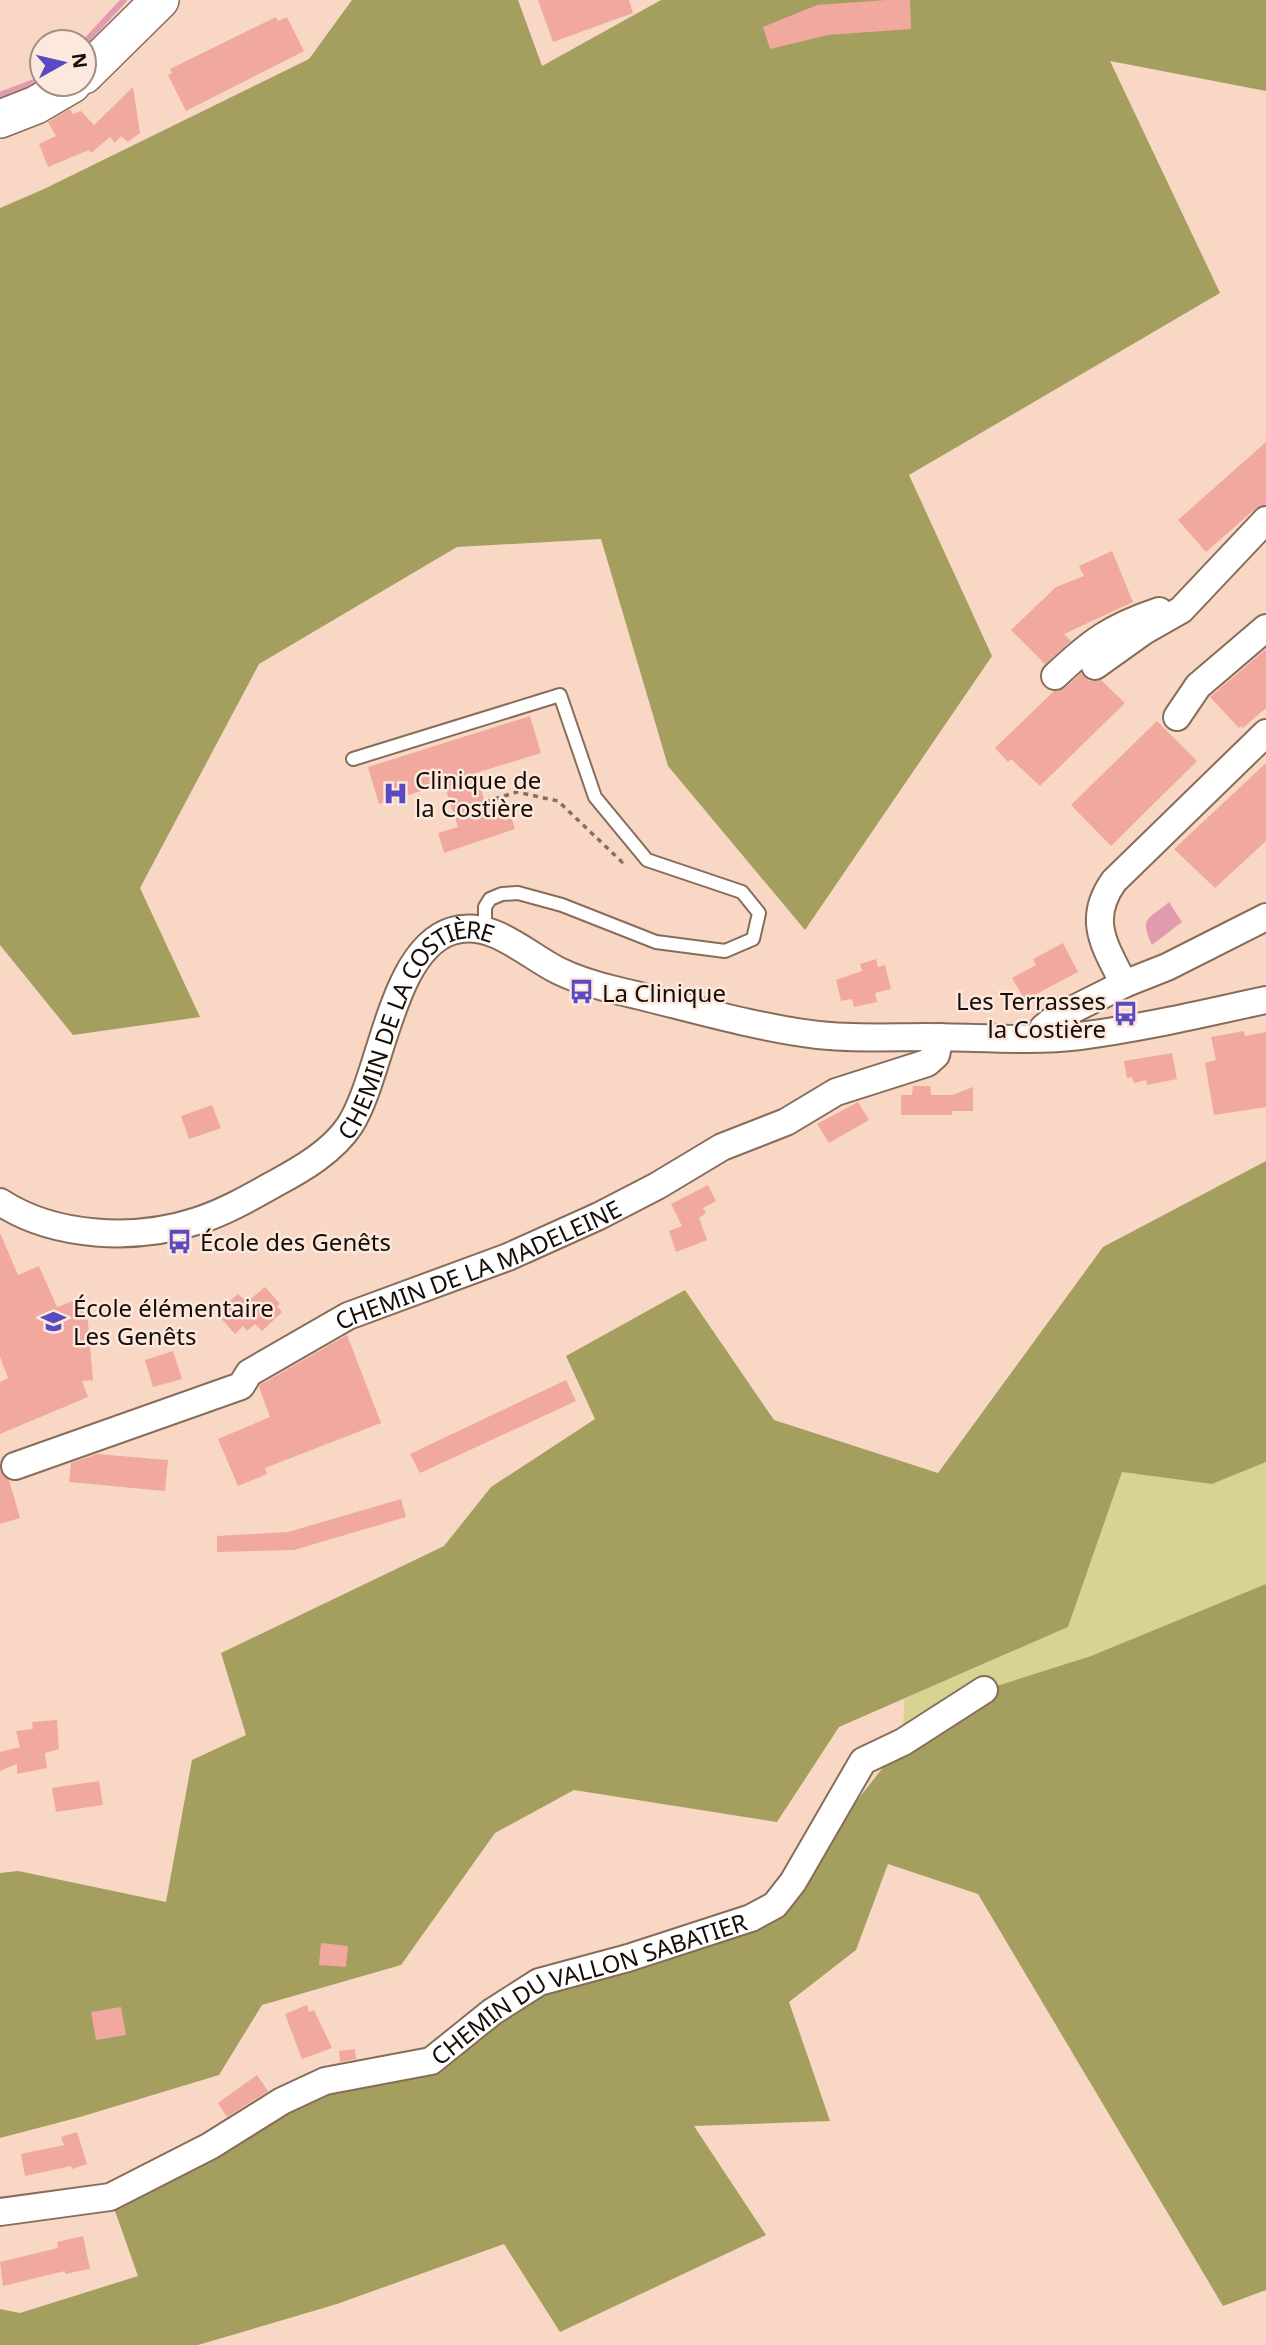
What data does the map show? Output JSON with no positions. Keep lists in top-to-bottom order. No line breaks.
{"streets":{"street":["CHEMIN DE LA COSTIÈRE","CHEMIN DE LA MADELEINE","CHEMIN DU VALLON SABATIER"]},"crossings":[["CHEMIN DE LA COSTIÈRE","CHEMIN DE LA MADELEINE"]],"places":{"hospital":["Clinique de la Costière"],"bus stop":["La Clinique","Les Terrasses la Costière","École des Genêts"],"school or university":["École élémentaire Les Genêts"]},"north":"right"}
